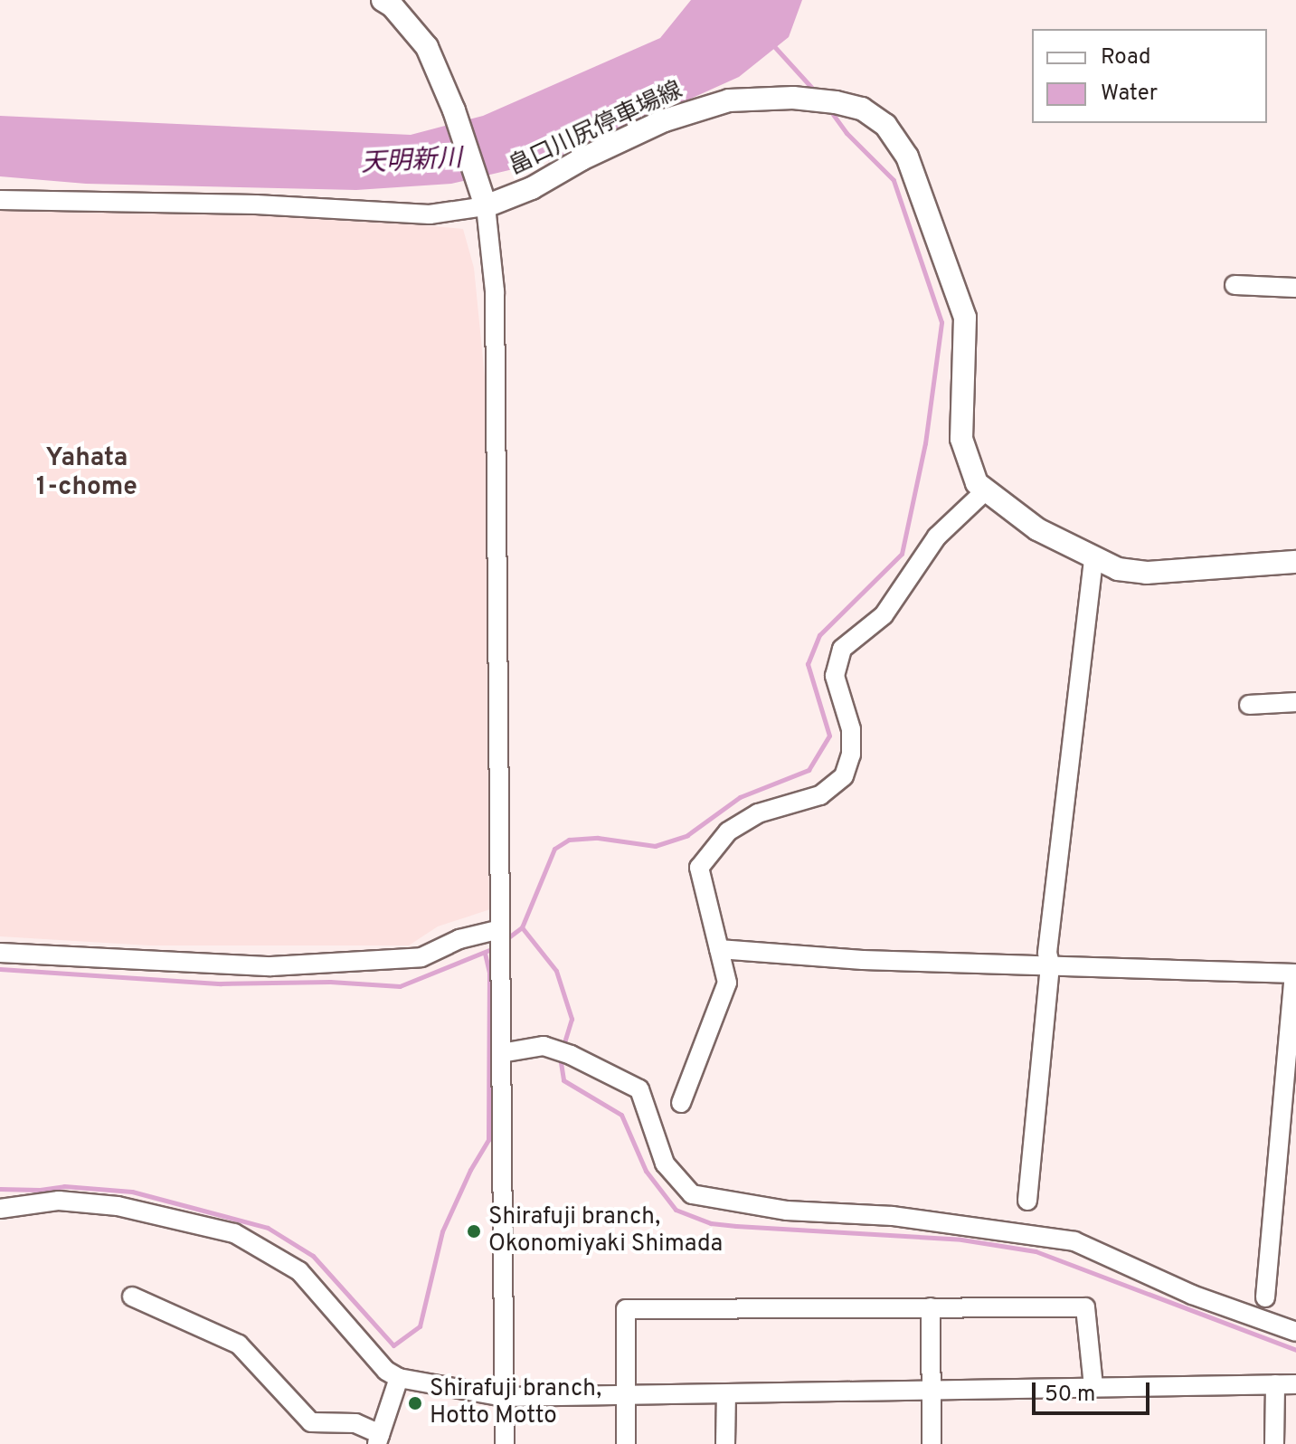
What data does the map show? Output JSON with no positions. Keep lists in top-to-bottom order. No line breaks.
{"streets":{"main road":["畠口川尻停車場線"]},"districts":["Yahata 1-chome"],"water":["天明新川"],"places":["Shirafuji branch, Okonomiyaki Shimada","Shirafuji branch, Hotto Motto"],"legend":["Road","Water"],"scale_bar":"50 m"}
